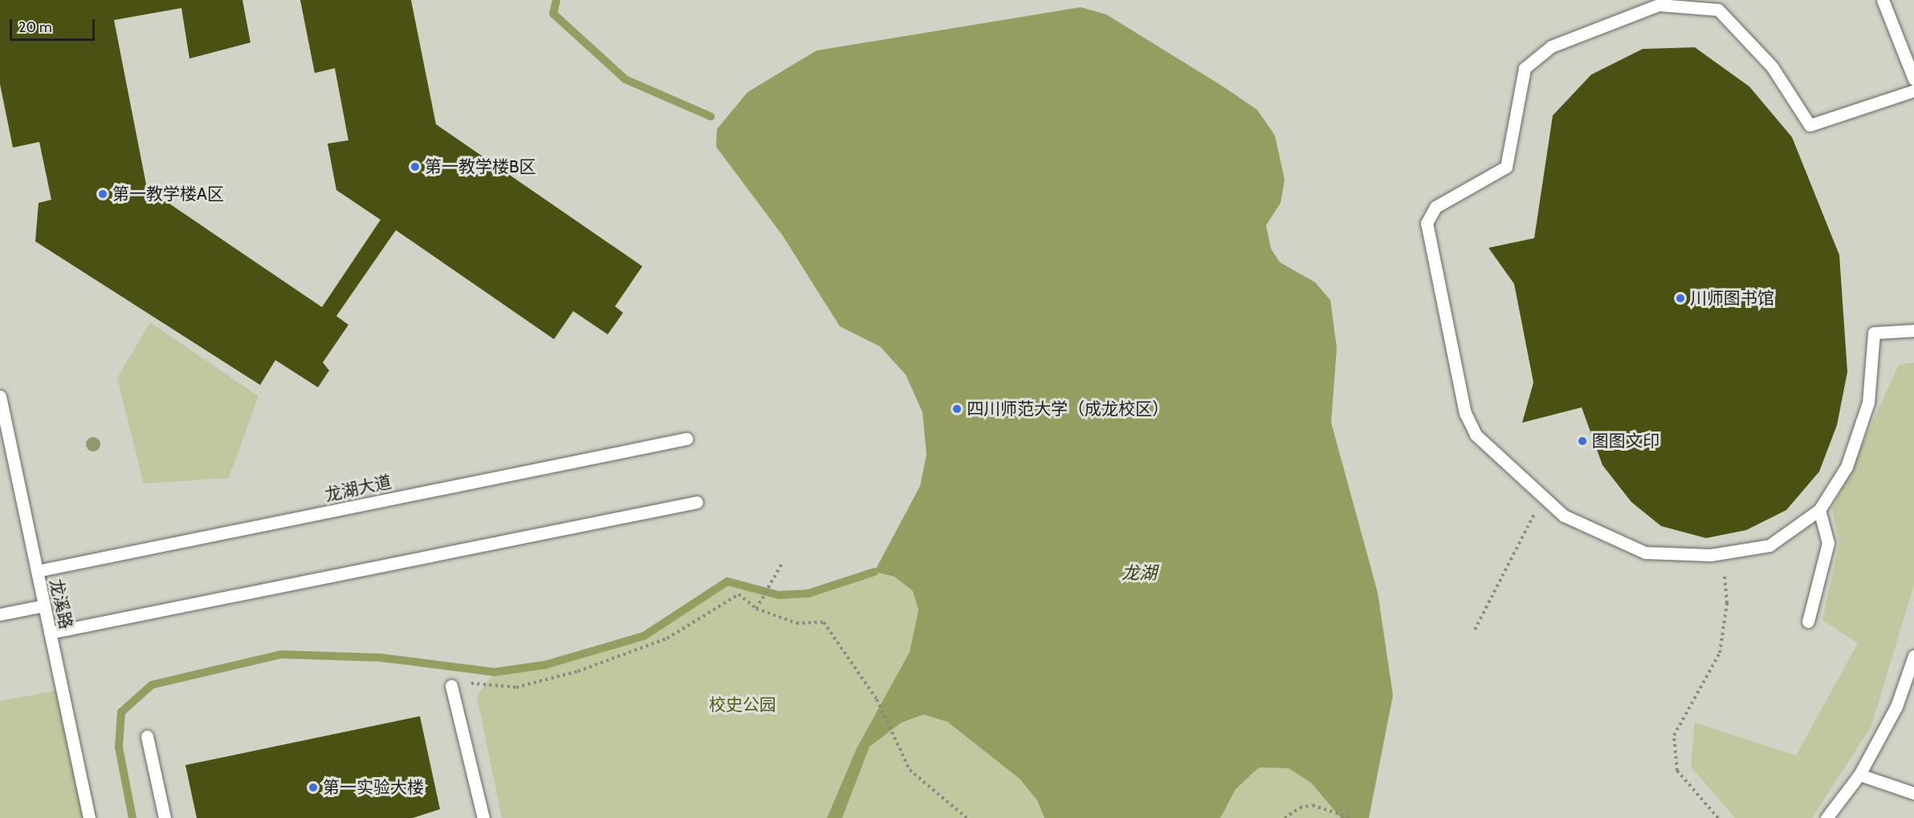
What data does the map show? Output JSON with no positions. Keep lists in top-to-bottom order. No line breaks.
{"streets":{"lane":["龙湖大道","龙溪路"]},"crossings":[["龙湖大道","龙溪路"]],"water":["龙湖"],"parks":["校史公园"],"places":["第一教学楼B区","第一教学楼A区","川师图书馆","四川师范大学（成龙校区）","图图文印","第一实验大楼"],"scale_bar":"20 m"}
